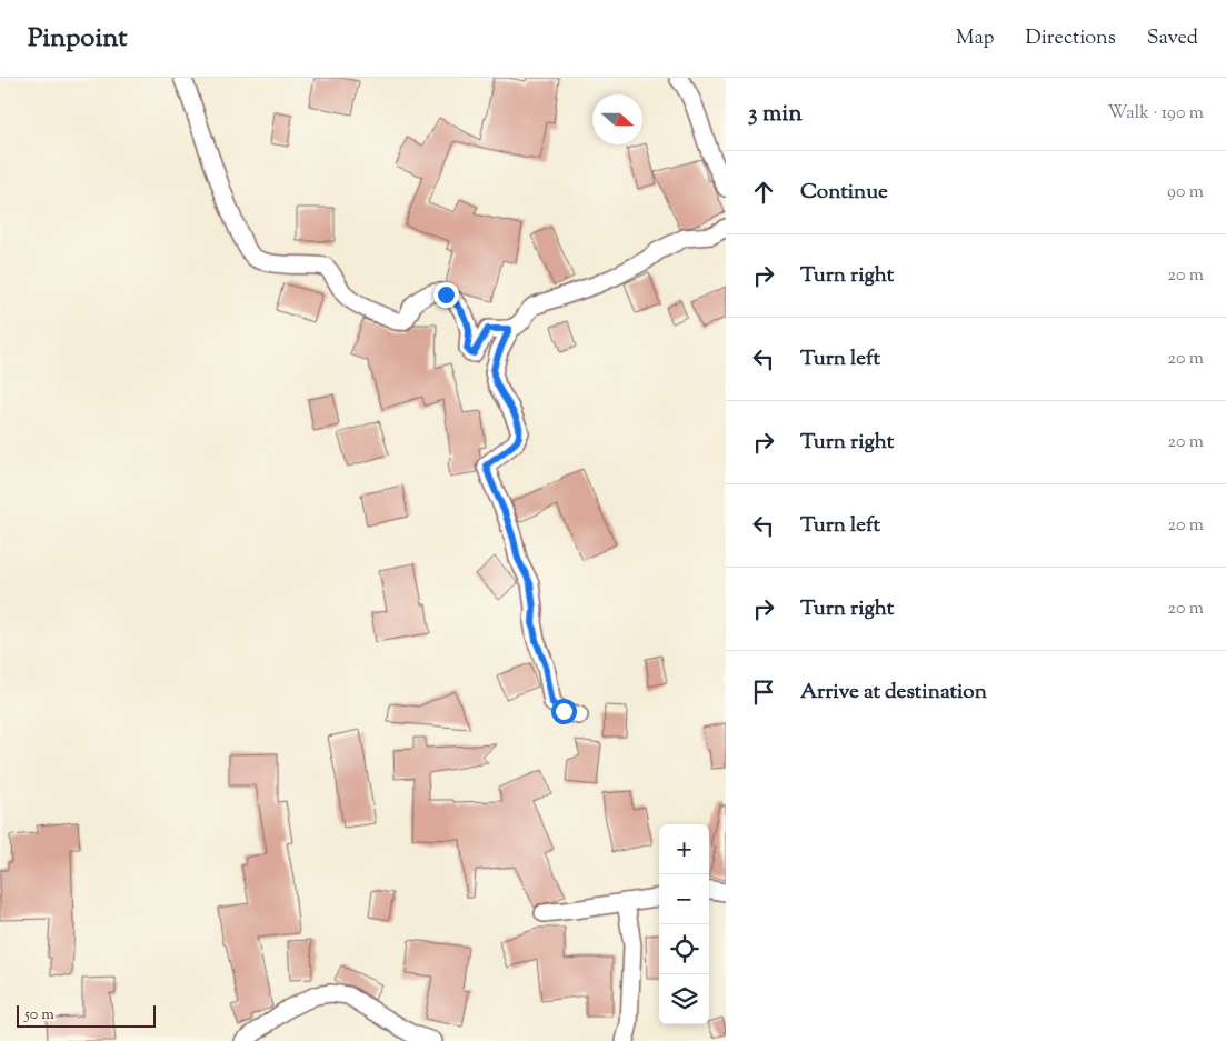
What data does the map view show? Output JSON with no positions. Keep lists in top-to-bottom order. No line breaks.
{"scale_bar":"50 m","north":"right","page":{"header":"Pinpoint","nav":["Map","Directions","Saved"],"heading":["3 min","Walk · 190 m"],"list":[["Continue","90 m"],["Turn right","20 m"],["Turn left","20 m"],["Turn right","20 m"],["Turn left","20 m"],["Turn right","20 m"],"Arrive at destination"],"map_buttons":["+","−"],"scale":"50 m"}}
